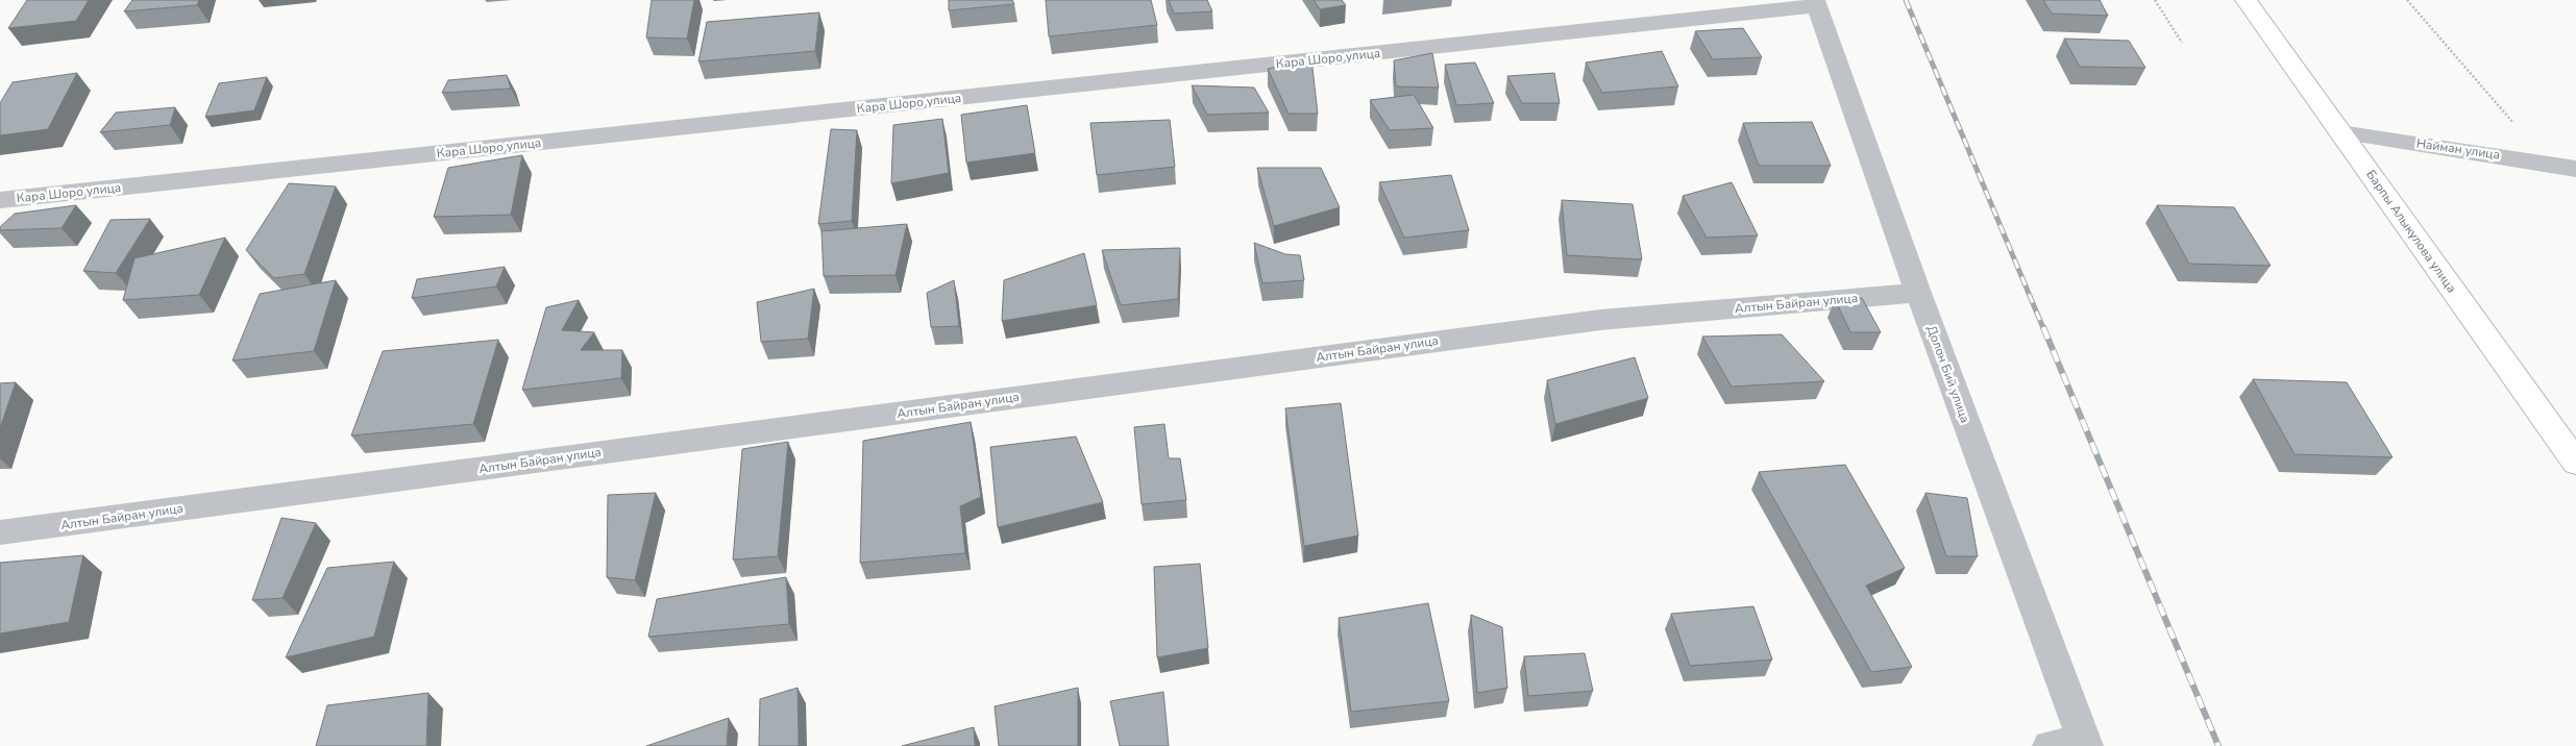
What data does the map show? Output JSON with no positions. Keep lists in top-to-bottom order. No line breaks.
{"streets":{"main road":["Барпы Алыкулова улица"],"street":["Кара Шоро улица","Найман улица","Алтын Байран улица","Долон Бий улица"]},"crossings":[["Кара Шоро улица","Долон Бий улица"],["Найман улица","Барпы Алыкулова улица"],["Алтын Байран улица","Долон Бий улица"]]}
